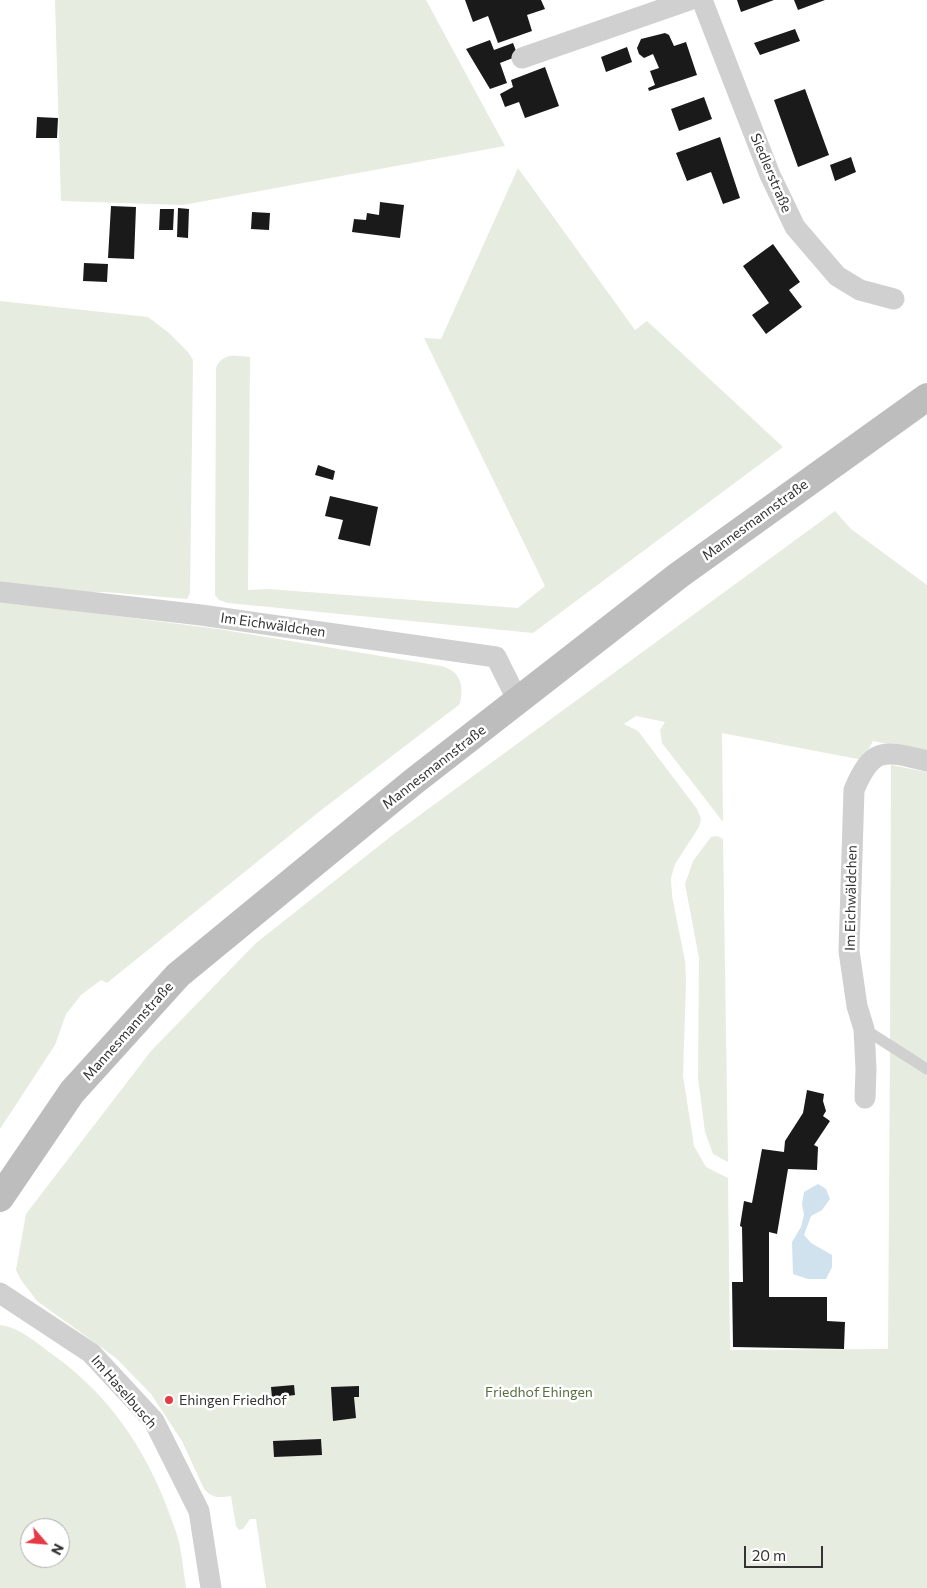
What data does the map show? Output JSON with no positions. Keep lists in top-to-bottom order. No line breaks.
{"streets":{"main road":["Mannesmannstraße"],"street":["Siedlerstraße","Im Eichwäldchen","Im Haselbusch"]},"crossings":[["Mannesmannstraße","Im Eichwäldchen"]],"parks":["Friedhof Ehingen"],"places":["Ehingen Friedhof"],"scale_bar":"20 m","north":"bottom right"}
